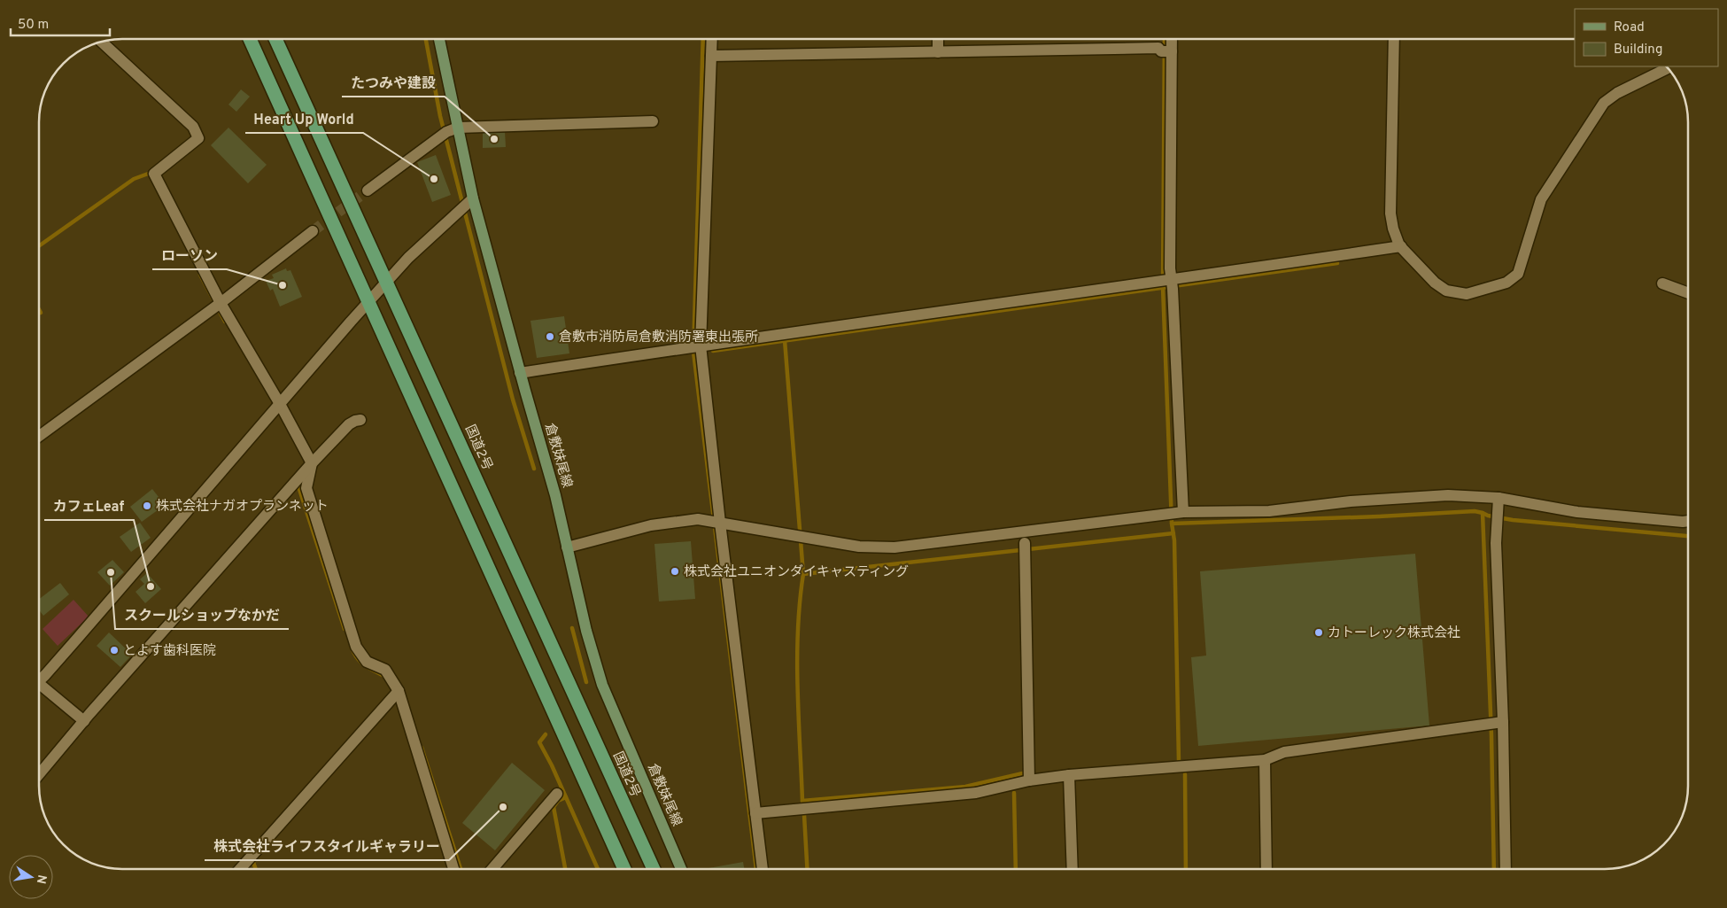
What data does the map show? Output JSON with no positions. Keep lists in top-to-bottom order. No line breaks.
{"streets":{"highway":["国道2号"],"main road":["倉敷妹尾線"]},"places":["たつみや建設","Heart Up World","ローソン","倉敷市消防局倉敷消防署東出張所","株式会社ナガオプランネット","株式会社ユニオンダイキャスティング","スクールショップなかだ","カフェLeaf","カトーレック株式会社","とよす歯科医院","株式会社ライフスタイルギャラリー"],"legend":["Road","Building"],"scale_bar":"50 m","north":"right"}
